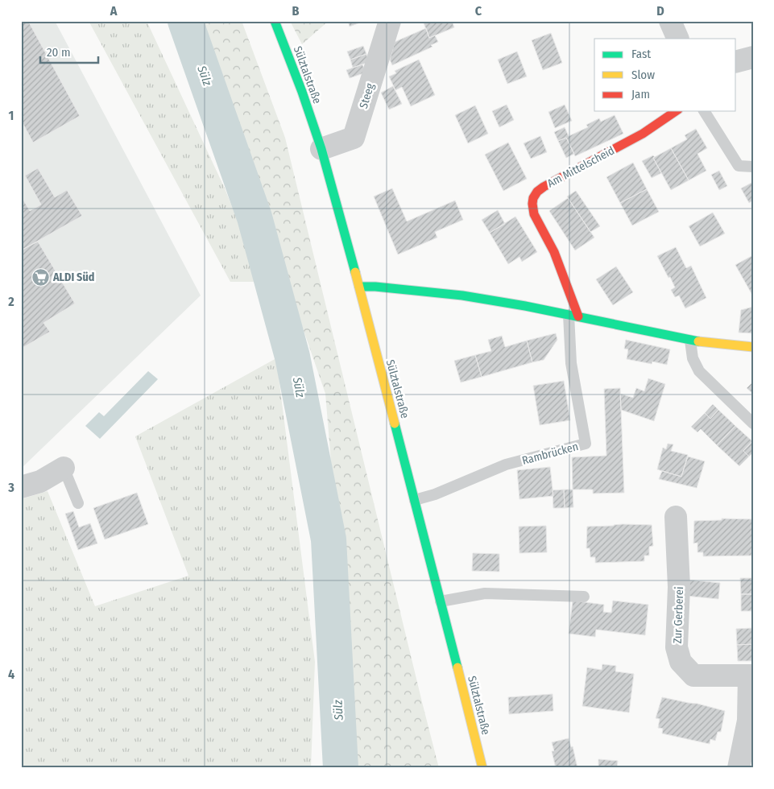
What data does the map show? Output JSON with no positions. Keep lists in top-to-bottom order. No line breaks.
{"streets":{"main road":["Sülztalstraße","Am Mittelscheid"],"street":["Steeg","Zur Gerberei"],"lane":["Rambrücken"]},"crossings":[["Sülztalstraße","Steeg"],["Sülztalstraße","Rambrücken"],["Am Mittelscheid","Rambrücken"]],"water":["Sülz"],"places":{"supermarket":["ALDI Süd"]},"legend":["Fast","Slow","Jam"],"scale_bar":"20 m","grid":{"columns":["A","B","C","D"],"rows":["1","2","3","4"]}}
